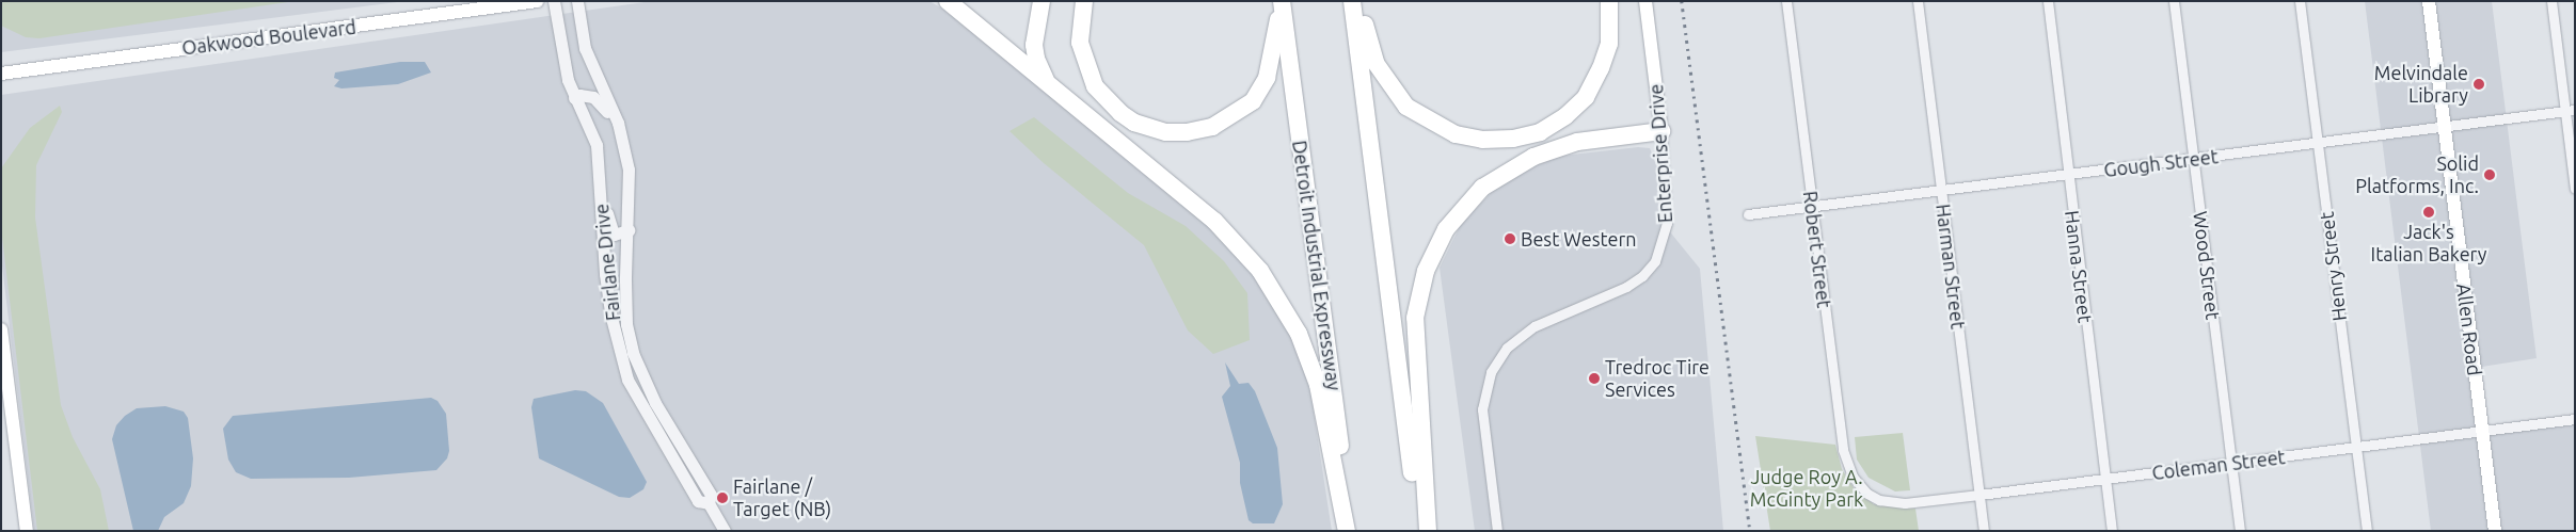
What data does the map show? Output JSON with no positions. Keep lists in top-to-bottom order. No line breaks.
{"streets":{"highway":["Detroit Industrial Expressway"],"main road":["Oakwood Boulevard","Enterprise Drive","Allen Road"],"street":["Gough Street","Robert Street","Fairlane Drive","Wood Street","Harman Street","Hanna Street","Henry Street","Coleman Street"]},"crossings":[["Gough Street","Robert Street"],["Gough Street","Wood Street"],["Gough Street","Harman Street"],["Gough Street","Hanna Street"],["Gough Street","Henry Street"],["Gough Street","Allen Road"],["Robert Street","Coleman Street"],["Wood Street","Coleman Street"],["Harman Street","Coleman Street"],["Hanna Street","Coleman Street"],["Henry Street","Coleman Street"],["Allen Road","Coleman Street"]],"parks":["Judge Roy A. McGinty Park"],"places":["Melvindale Library","Solid Platforms, Inc.","Jack's Italian Bakery","Best Western","Tredroc Tire Services","Fairlane / Target (NB)"]}
